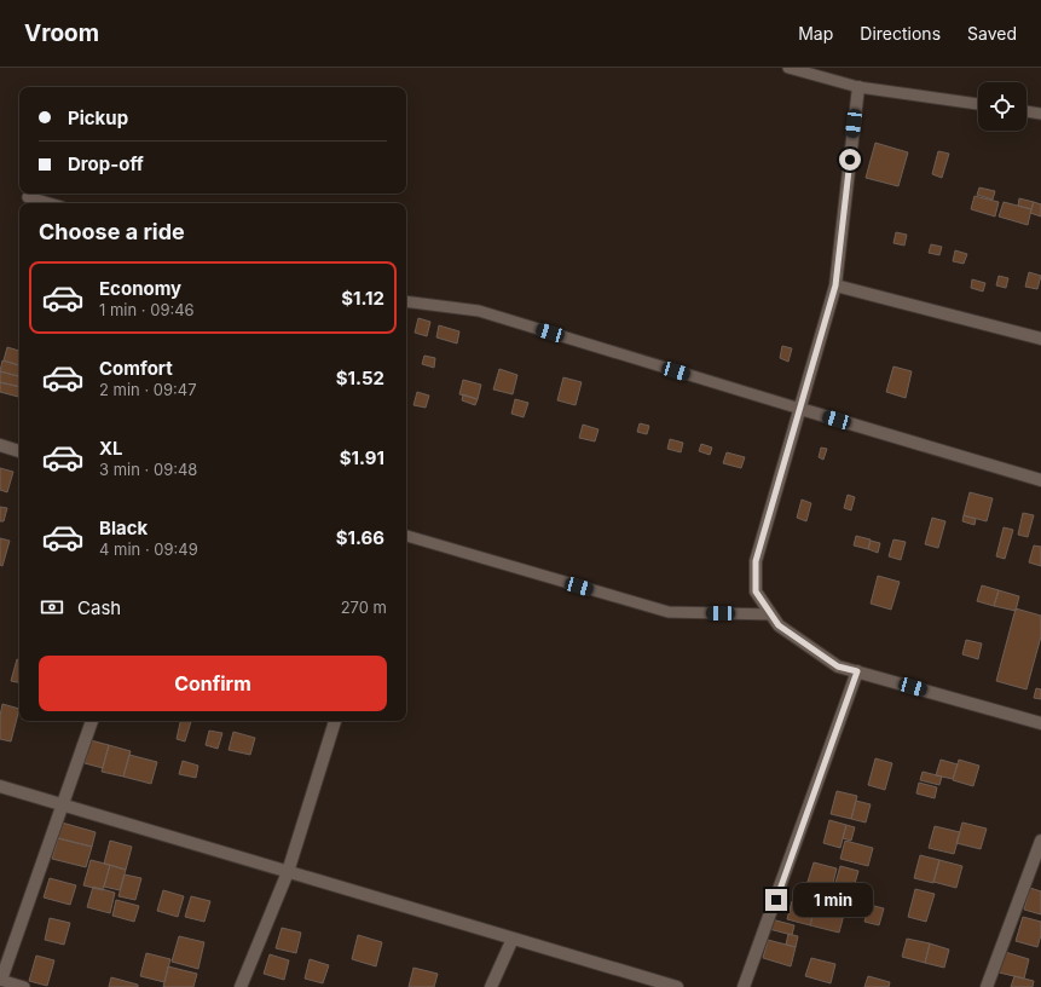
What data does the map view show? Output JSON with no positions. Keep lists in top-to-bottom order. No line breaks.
{"page":{"header":"Vroom","nav":["Map","Directions","Saved"],"banner":["Pickup","Drop-off"],"heading":"Choose a ride","list":[{"name":"Economy","note":"1 min · 09:46","value":"$1.12"},{"name":"Comfort","note":"2 min · 09:47","value":"$1.52"},{"name":"XL","note":"3 min · 09:48","value":"$1.91"},{"name":"Black","note":"4 min · 09:49","value":"$1.66"}],"pay":["Cash","270 m"],"buttons":"Confirm","bubble":"1 min"}}
